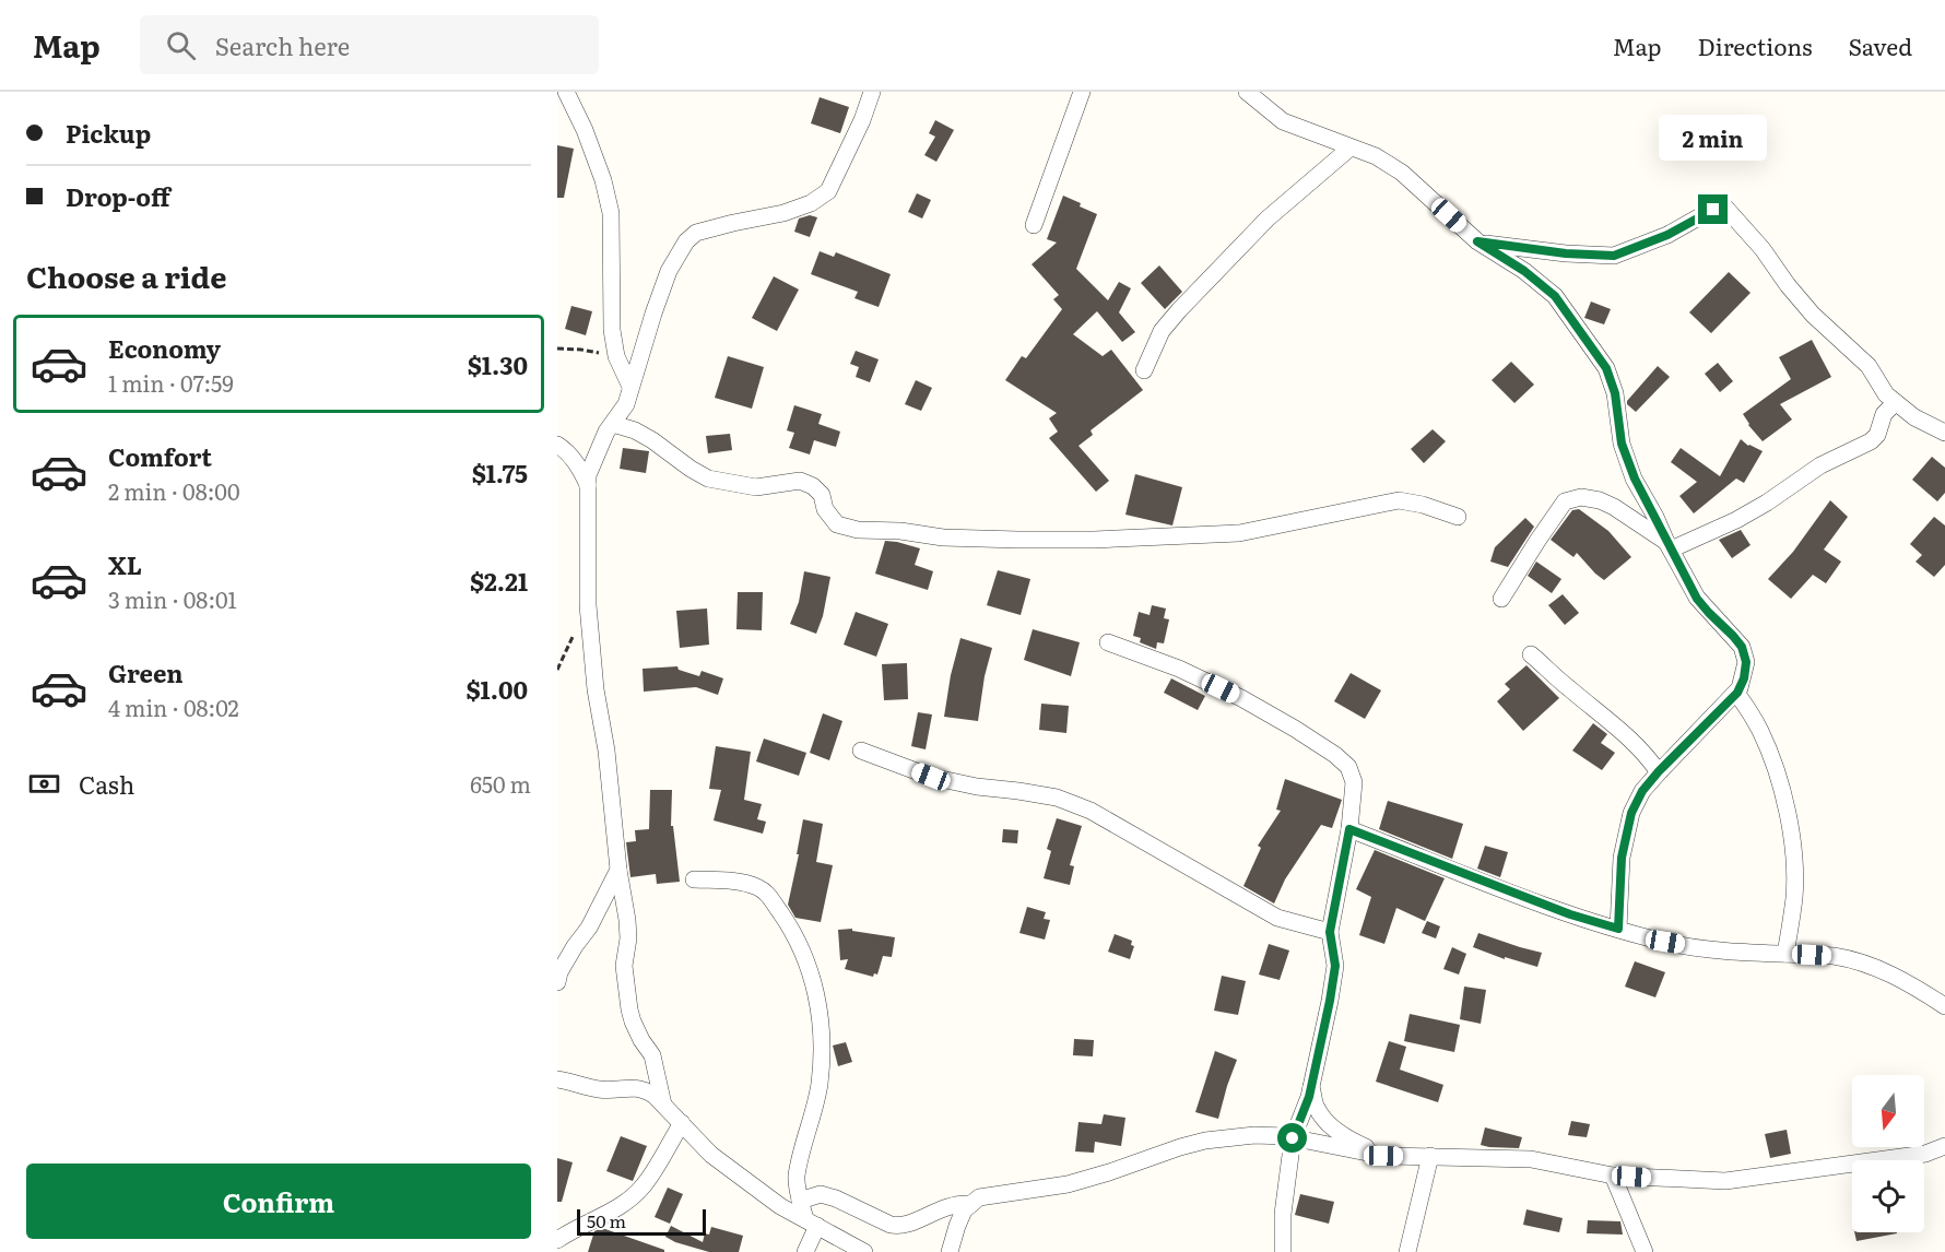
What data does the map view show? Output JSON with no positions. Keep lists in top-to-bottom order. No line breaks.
{"scale_bar":"50 m","north":"bottom","page":{"header":"Map","search":"Search here","nav":["Map","Directions","Saved"],"banner":["Pickup","Drop-off"],"bubble":"2 min","heading":"Choose a ride","list":[{"name":"Economy","note":"1 min · 07:59","value":"$1.30"},{"name":"Comfort","note":"2 min · 08:00","value":"$1.75"},{"name":"XL","note":"3 min · 08:01","value":"$2.21"},{"name":"Green","note":"4 min · 08:02","value":"$1.00"}],"pay":["Cash","650 m"],"buttons":"Confirm","scale":"50 m"}}
